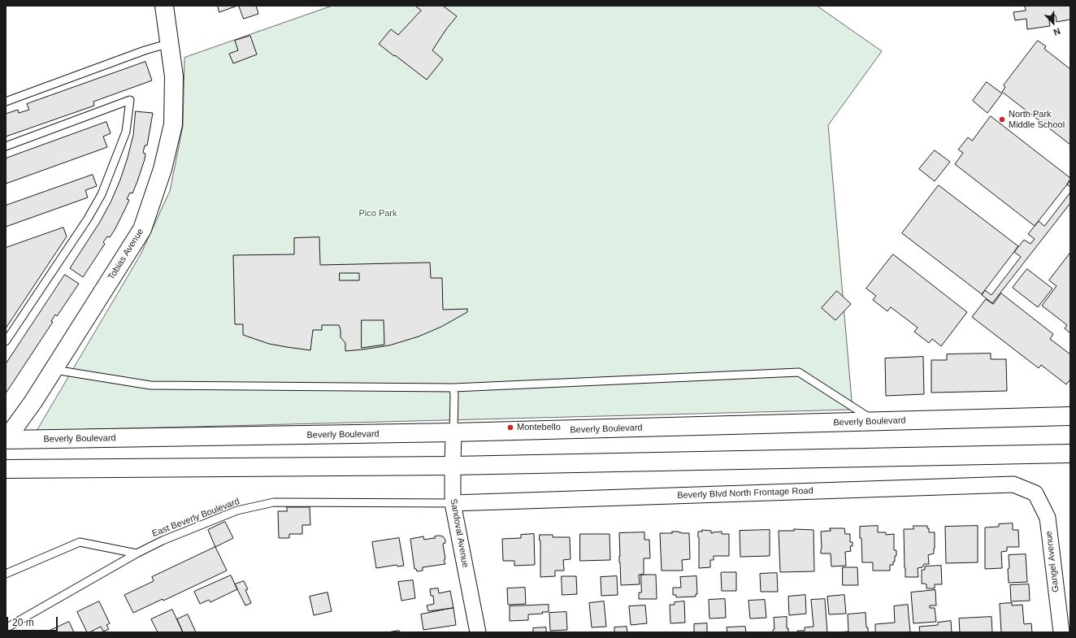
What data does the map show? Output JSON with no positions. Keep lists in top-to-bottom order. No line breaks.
{"streets":{"main road":["Tobias Avenue","Beverly Boulevard"],"street":["Beverly Blvd North Frontage Road","Sandoval Avenue","Gangel Avenue"],"lane":["East Beverly Boulevard"]},"crossings":[["Tobias Avenue","Beverly Boulevard"],["Beverly Boulevard","Sandoval Avenue"],["Beverly Blvd North Frontage Road","East Beverly Boulevard"],["Beverly Blvd North Frontage Road","Sandoval Avenue"],["Beverly Blvd North Frontage Road","Gangel Avenue"],["East Beverly Boulevard","Sandoval Avenue"]],"parks":["Pico Park"],"places":["North Park Middle School","Montebello"],"scale_bar":"20 m","north":"bottom"}
